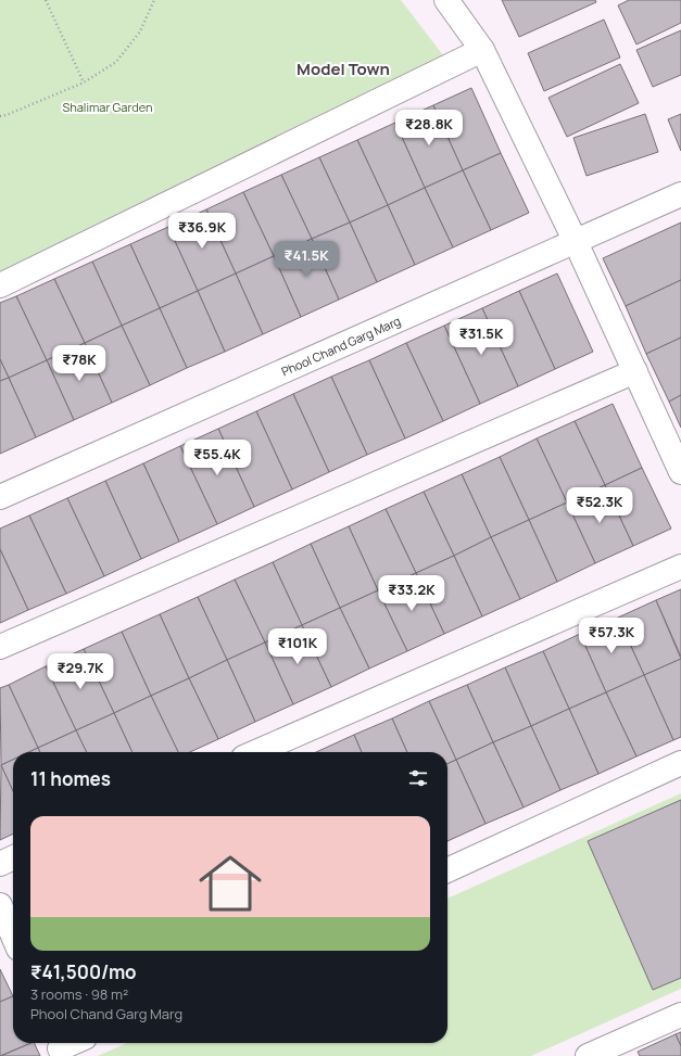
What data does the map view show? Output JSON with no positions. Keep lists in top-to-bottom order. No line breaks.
{"streets":{"street":["Phool Chand Garg Marg"]},"districts":["Model Town"],"parks":["Shalimar Garden"],"page":{"price":["₹28.8K","₹36.9K","₹41.5K","₹31.5K","₹78K","₹55.4K","₹52.3K","₹33.2K","₹57.3K","₹101K","₹29.7K"],"heading":"11 homes","list":[{"name":"₹41,500/mo","note":"3 rooms · 98 m² · Phool Chand Garg Marg"}]}}
